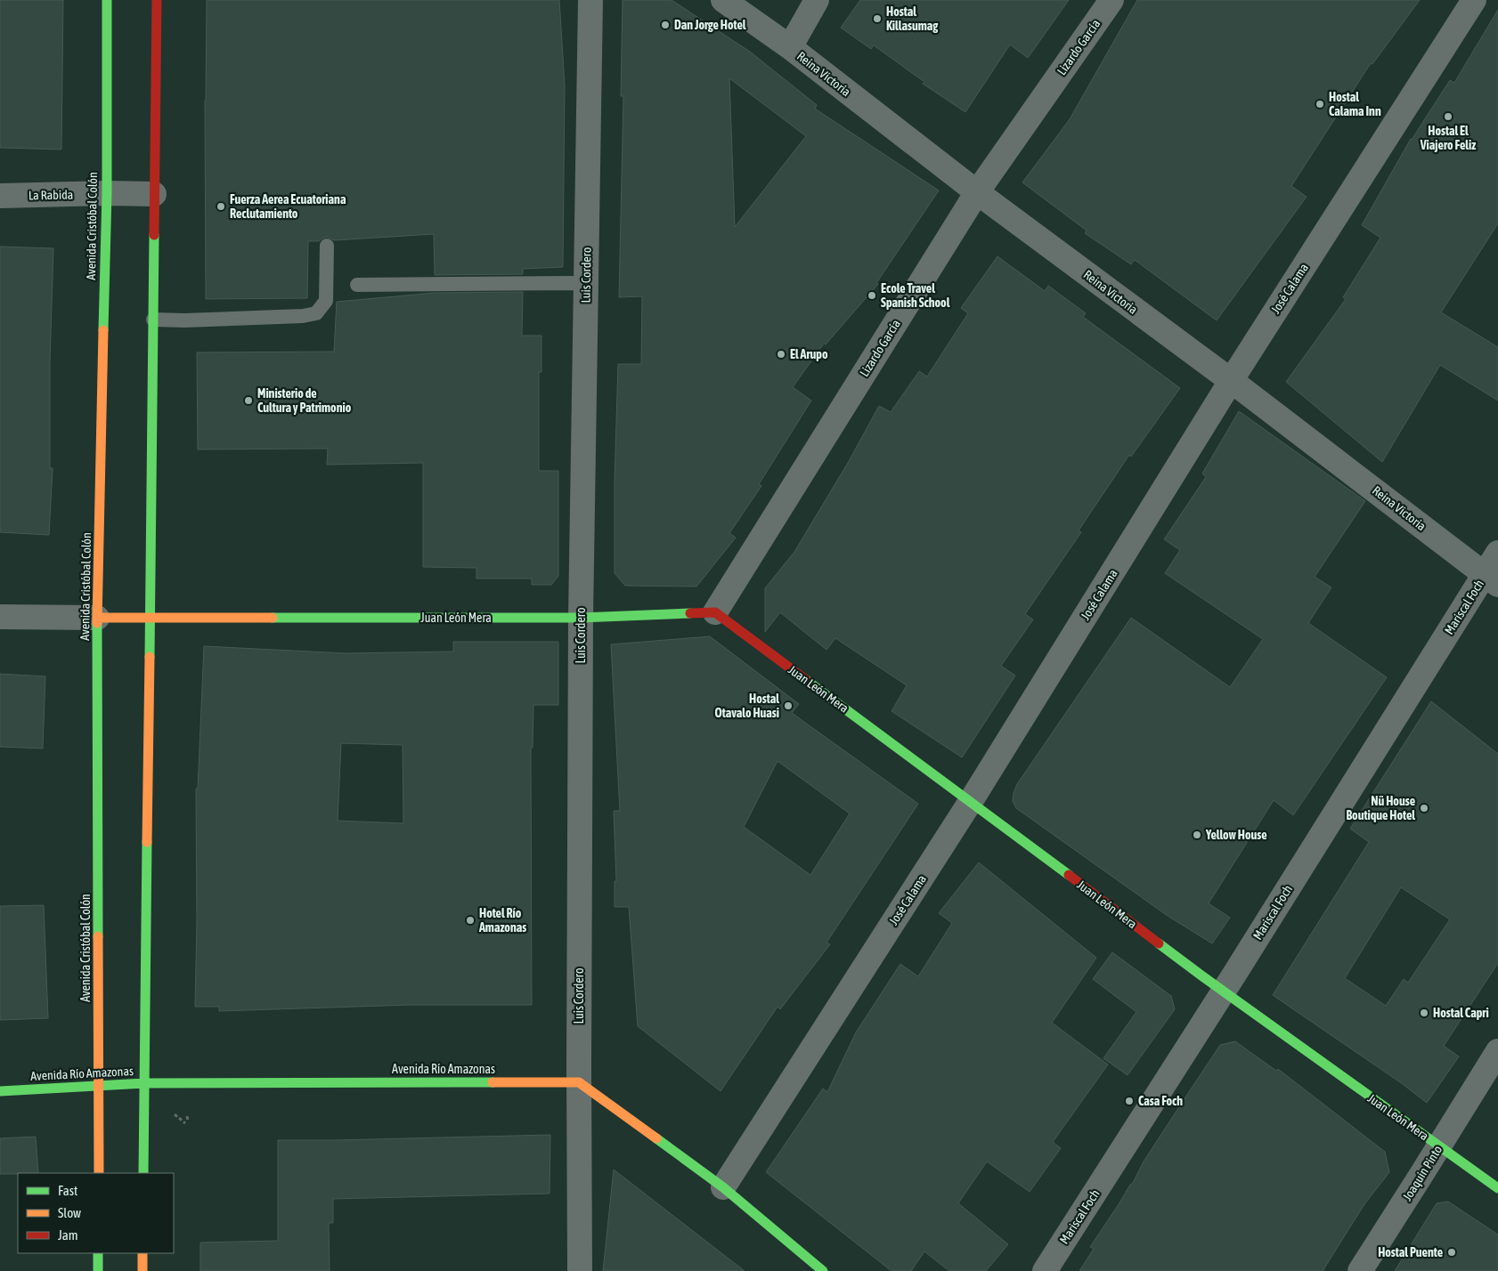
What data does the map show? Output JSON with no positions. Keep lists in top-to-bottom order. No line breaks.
{"streets":{"street":["Lizardo García","Reina Victoria","La Rabida","Avenida Cristóbal Colón","Luis Cordero","José Calama","Mariscal Foch","Juan León Mera","Avenida Río Amazonas","Joaquin Pinto"]},"crossings":[["Lizardo García","Reina Victoria"],["Lizardo García","Juan León Mera"],["Reina Victoria","José Calama"],["Reina Victoria","Mariscal Foch"],["La Rabida","Avenida Cristóbal Colón"],["Avenida Cristóbal Colón","Juan León Mera"],["Avenida Cristóbal Colón","Avenida Río Amazonas"],["Luis Cordero","Juan León Mera"],["Luis Cordero","Avenida Río Amazonas"],["José Calama","Juan León Mera"],["Mariscal Foch","Juan León Mera"],["Juan León Mera","Joaquin Pinto"]],"places":["Hostal Killasumag","Dan Jorge Hotel","Hostal Calama Inn","Hostal El Viajero Feliz","Fuerza Aerea Ecuatoriana Reclutamiento","Ecole Travel Spanish School","El Arupo","Ministerio de Cultura y Patrimonio","Hostal Otavalo Huasi","Nü House Boutique Hotel","Yellow House","Hotel Río Amazonas","Hostal Capri","Casa Foch","Hostal Puente"],"legend":["Fast","Slow","Jam"]}
